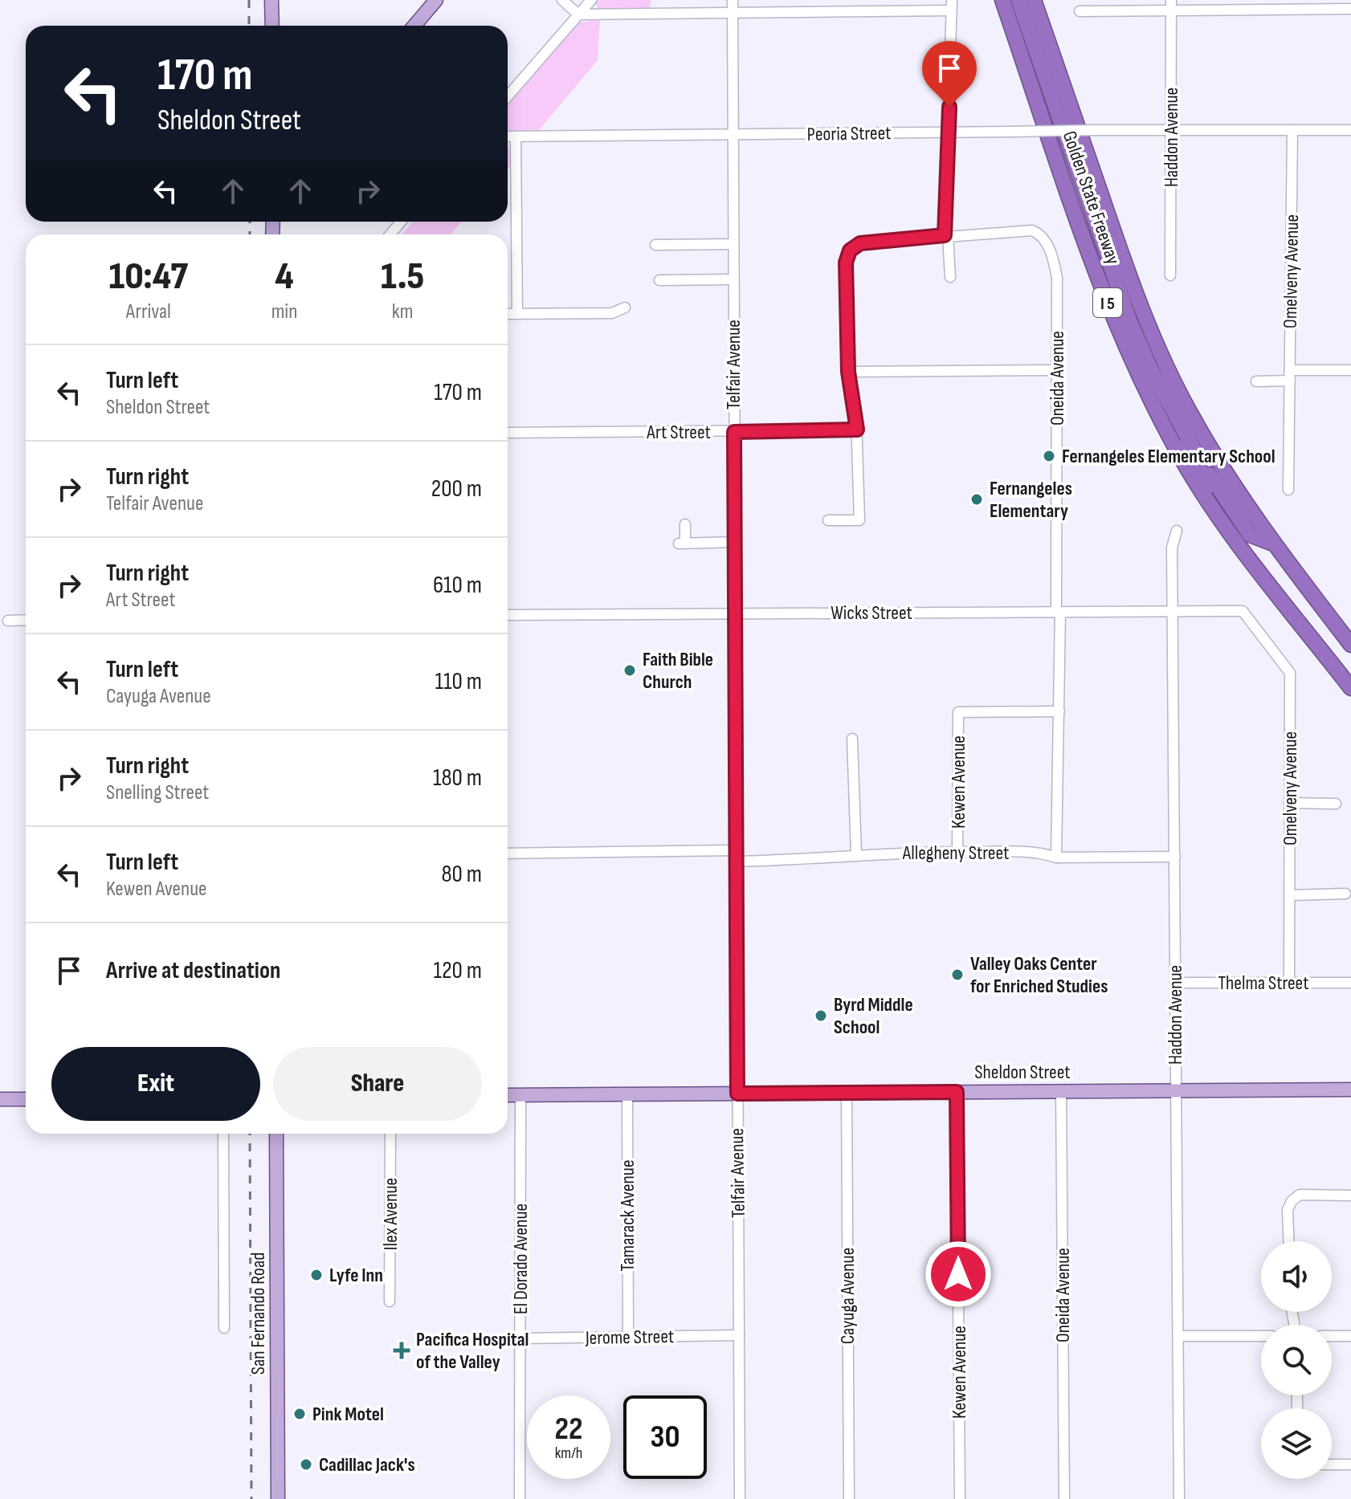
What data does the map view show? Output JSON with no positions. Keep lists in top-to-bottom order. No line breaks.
{"streets":{"highway":["Golden State Freeway","I 5"],"main road":["Sheldon Street","San Fernando Road"],"street":["Peoria Street","Haddon Avenue","Omelveny Avenue","Telfair Avenue","Oneida Avenue","Art Street","Wicks Street","Kewen Avenue","Allegheny Street","Thelma Street","Ilex Avenue","Tamarack Avenue","El Dorado Avenue","Cayuga Avenue","Jerome Street"]},"crossings":[["Peoria Street","Haddon Avenue"],["Peoria Street","Omelveny Avenue"],["Peoria Street","Telfair Avenue"],["Haddon Avenue","Wicks Street"],["Haddon Avenue","Allegheny Street"],["Haddon Avenue","Thelma Street"],["Haddon Avenue","Sheldon Street"],["Omelveny Avenue","Wicks Street"],["Omelveny Avenue","Thelma Street"],["Telfair Avenue","Art Street"],["Telfair Avenue","Wicks Street"],["Telfair Avenue","Allegheny Street"],["Telfair Avenue","Sheldon Street"],["Telfair Avenue","Jerome Street"],["Oneida Avenue","Wicks Street"],["Oneida Avenue","Kewen Avenue"],["Oneida Avenue","Allegheny Street"],["Oneida Avenue","Sheldon Street"],["Kewen Avenue","Allegheny Street"],["Kewen Avenue","Sheldon Street"],["Sheldon Street","Tamarack Avenue"],["Sheldon Street","El Dorado Avenue"],["Sheldon Street","Cayuga Avenue"],["Tamarack Avenue","Jerome Street"],["El Dorado Avenue","Jerome Street"]],"places":{"other":["Fernangeles Elementary School","Fernangeles Elementary","Faith Bible Church","Valley Oaks Center for Enriched Studies","Byrd Middle School","Lyfe Inn","Pink Motel","Cadillac Jack's"],"health":["Pacifica Hospital of the Valley"]},"page":{"turn":["170 m","Sheldon Street"],"eta":["10:47","Arrival","4","min","1.5","km"],"list":[{"name":"Turn left","note":"Sheldon Street","value":"170 m"},{"name":"Turn right","note":"Telfair Avenue","value":"200 m"},{"name":"Turn right","note":"Art Street","value":"610 m"},{"name":"Turn left","note":"Cayuga Avenue","value":"110 m"},{"name":"Turn right","note":"Snelling Street","value":"180 m"},{"name":"Turn left","note":"Kewen Avenue","value":"80 m"},{"name":"Arrive at destination","value":"120 m"}],"buttons":["Exit","Share"],"speed":"22 km/h","limit":"30"}}
